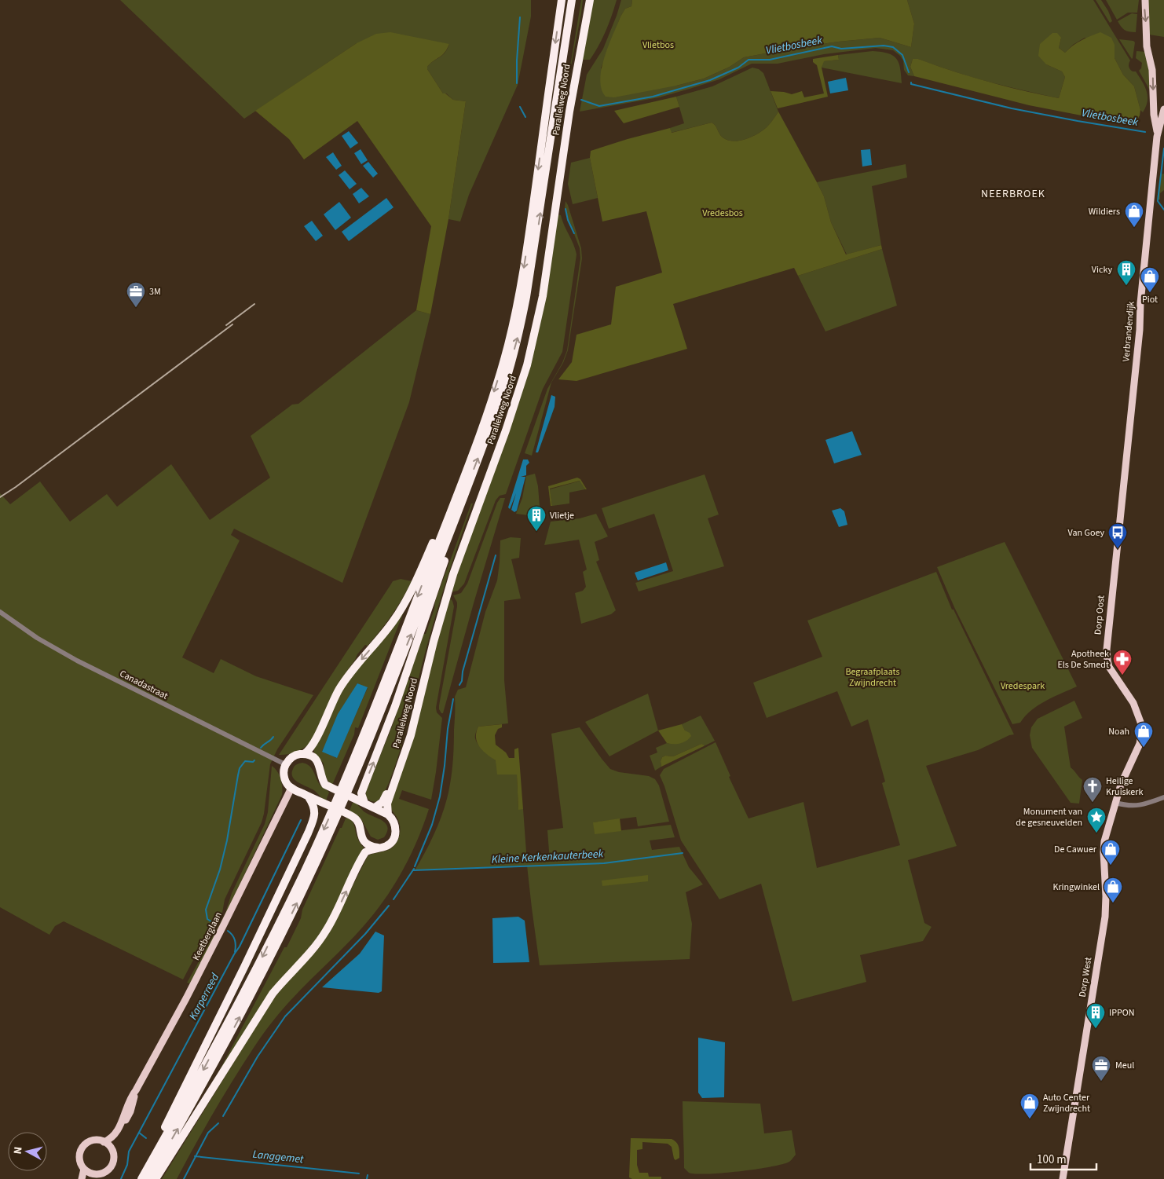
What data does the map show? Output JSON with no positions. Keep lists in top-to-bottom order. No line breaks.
{"streets":{"highway":["Parallelweg Noord"],"main road":["Verbrandendijk","Dorp Oost","Keetberglaan","Dorp West"],"street":["Canadastraat"]},"crossings":[["Verbrandendijk","Dorp Oost"],["Dorp Oost","Dorp West"]],"districts":["NEERBROEK"],"water":["Vlietbosbeek","Kleine Kerkenkauterbeek","Karperreed","Langgemet"],"parks":["Vlietbos","Vredesbos","Begraafplaats Zwijndrecht","Vredespark"],"places":{"shop":["Wildiers","Piot","Noah","De Cawuer","Kringwinkel","Auto Center Zwijndrecht"],"building":["Vicky","Vlietje","IPPON"],"office":["3M","Meul"],"bus stop":["Van Goey"],"pharmacy":["Apotheek Els De Smedt"],"church":["Heilige Kruiskerk"],"place":["Monument van de gesneuvelden"]},"scale_bar":"100 m","north":"left"}
